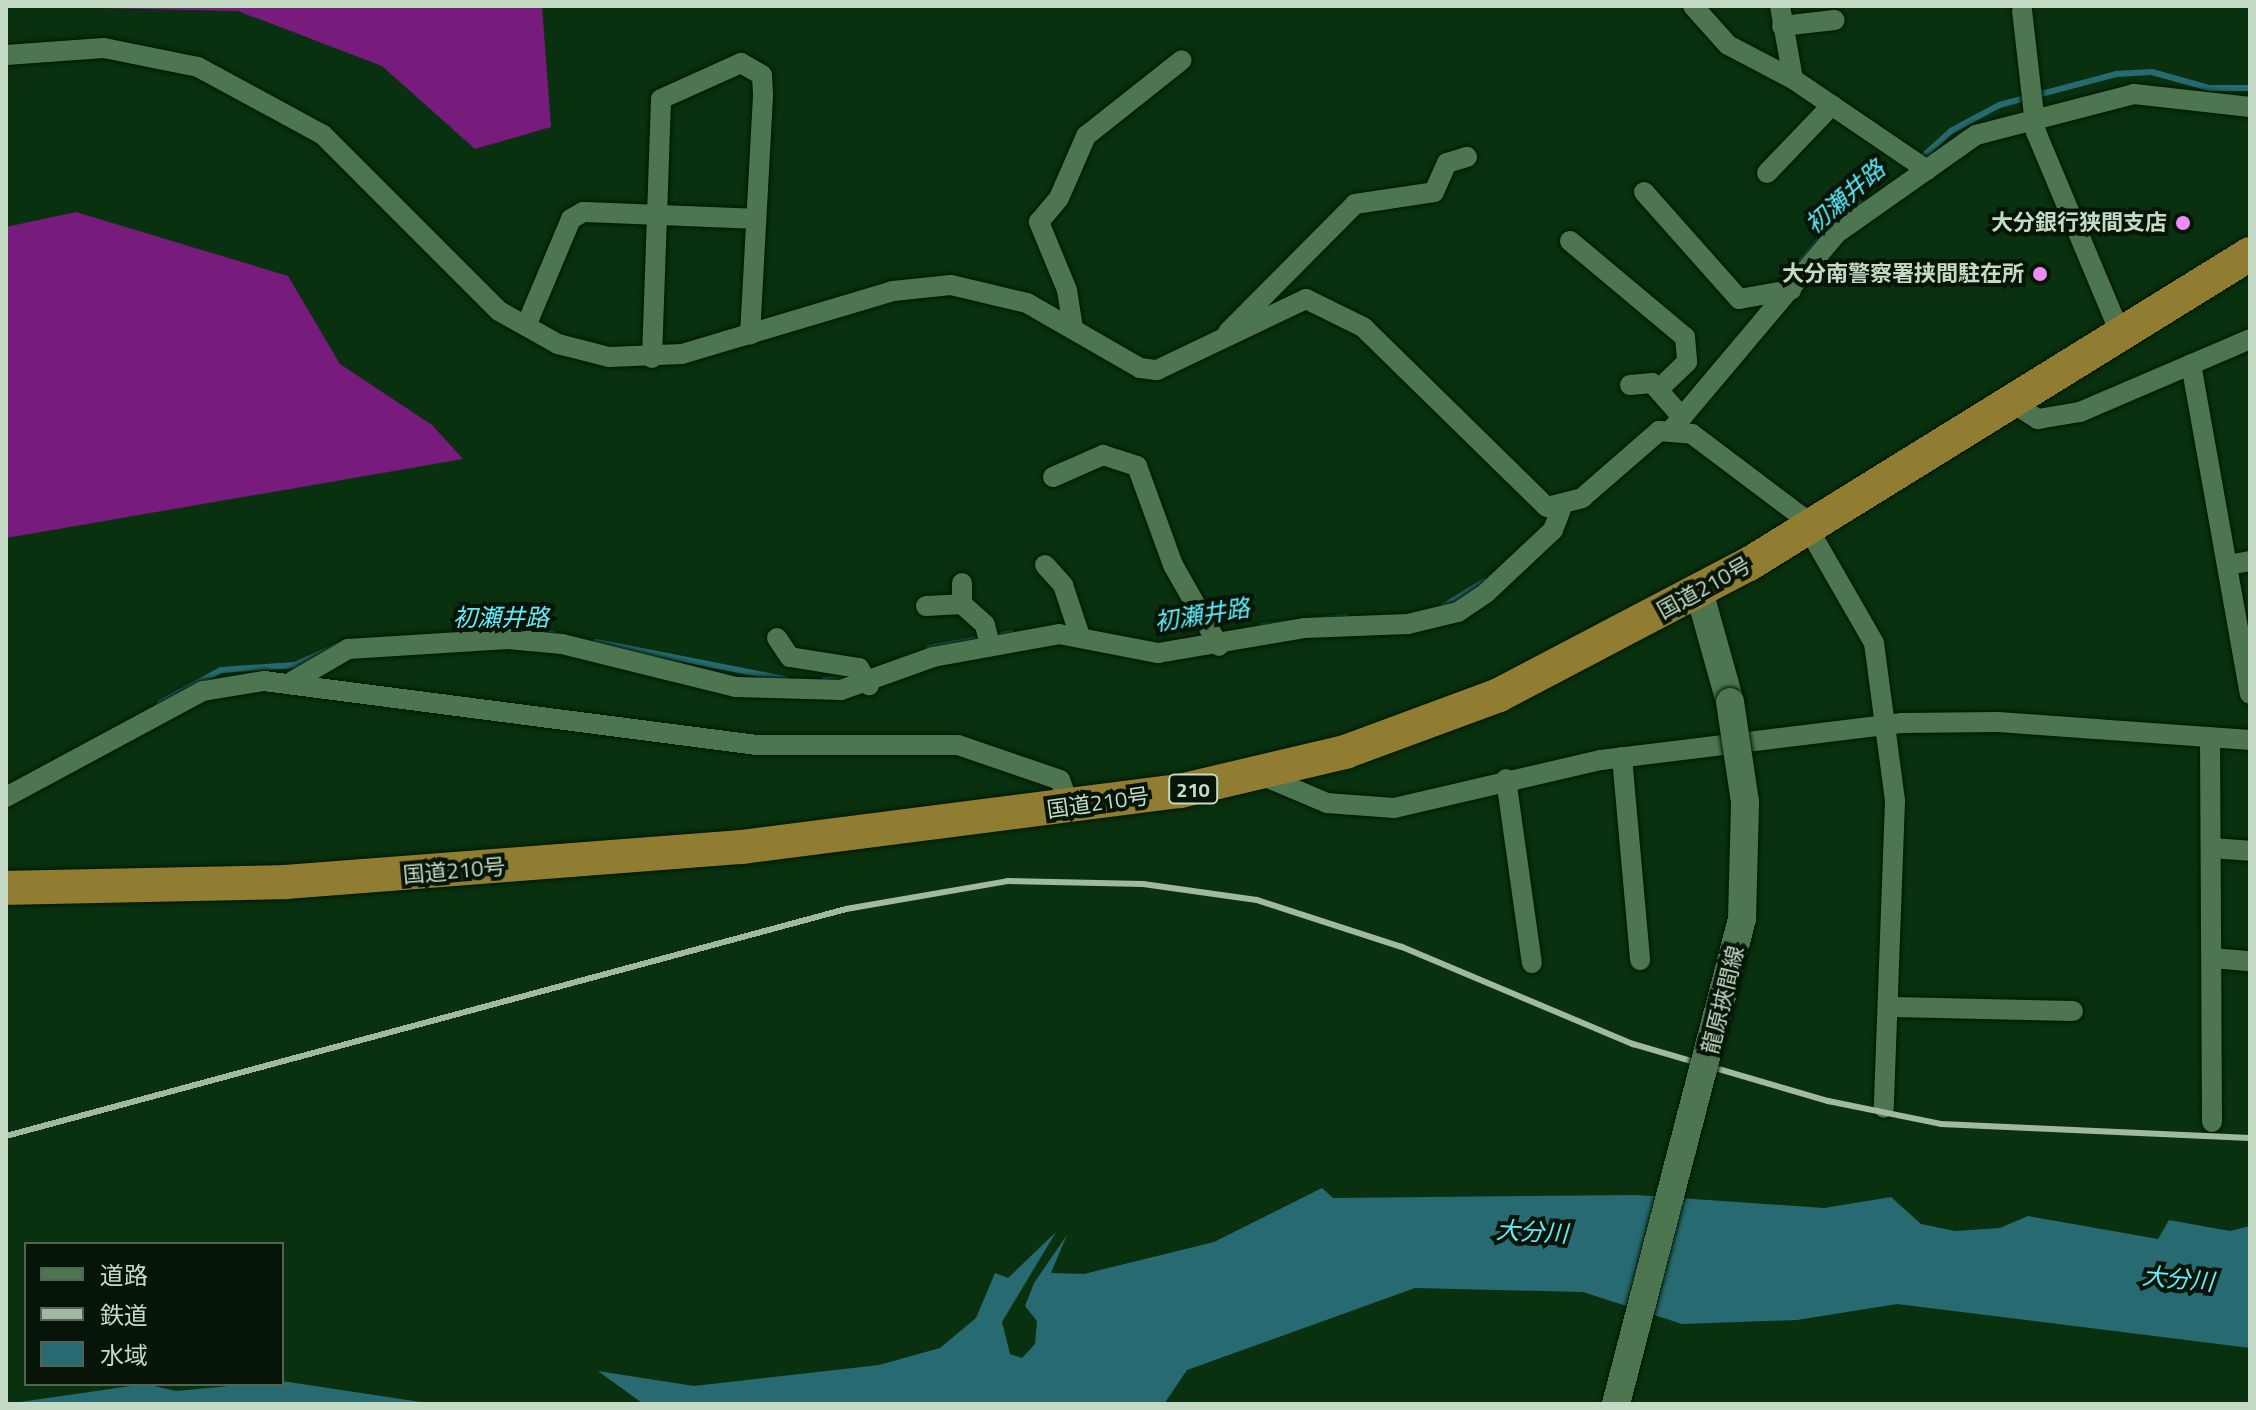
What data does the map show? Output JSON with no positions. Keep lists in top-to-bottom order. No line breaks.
{"streets":{"highway":["国道210号","210"],"main road":["龍原挾間線"]},"crossings":[["国道210号","龍原挾間線"]],"water":["初瀬井路","大分川"],"places":["大分銀行狭間支店","大分南警察署挟間駐在所"],"legend":["道路","鉄道","水域"]}
